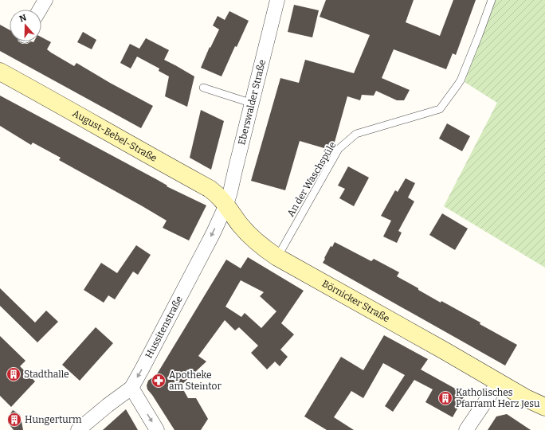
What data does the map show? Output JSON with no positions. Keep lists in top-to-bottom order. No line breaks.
{"streets":{"main road":["August-Bebel-Straße","Börnicker Straße"],"street":["Eberswalder Straße","Hussitenstraße"],"lane":["An der Waschspüle"]},"crossings":[["Eberswalder Straße","August-Bebel-Straße"],["Eberswalder Straße","Börnicker Straße"],["Eberswalder Straße","Hussitenstraße"],["August-Bebel-Straße","Börnicker Straße"],["August-Bebel-Straße","Hussitenstraße"],["An der Waschspüle","Börnicker Straße"],["Börnicker Straße","Hussitenstraße"]],"one_way":["Hussitenstraße"],"places":{"building":["Stadthalle","Katholisches Pfarramt Herz Jesu","Hungerturm"],"pharmacy":["Apotheke am Steintor"]},"north":"top"}
